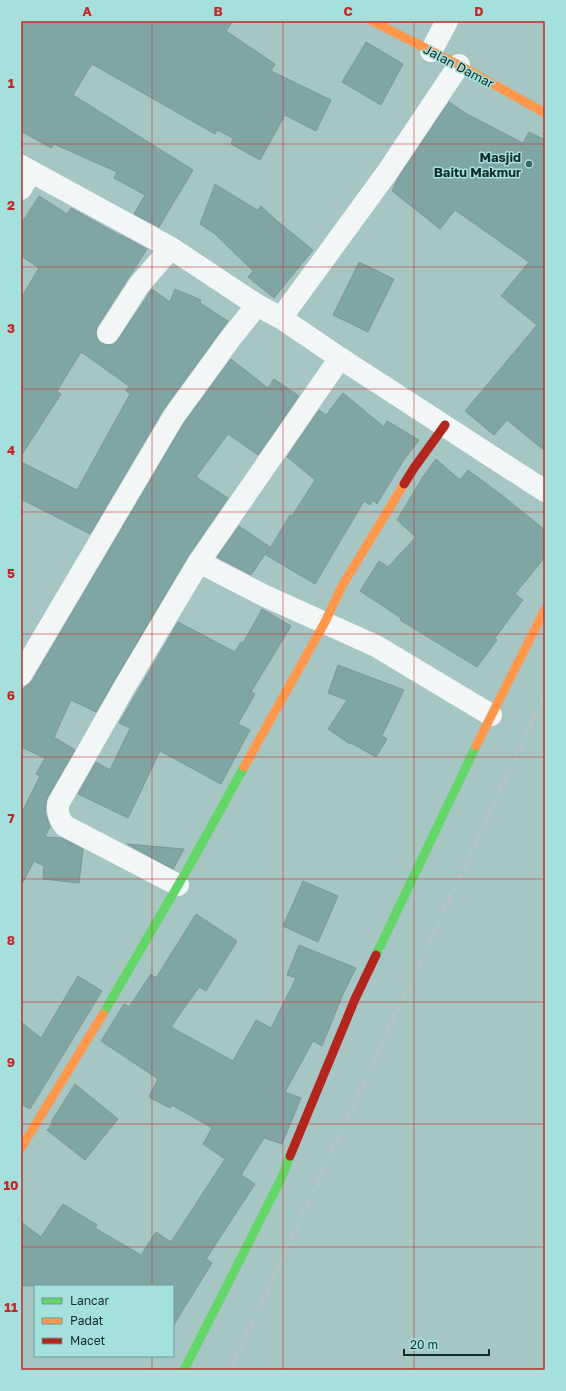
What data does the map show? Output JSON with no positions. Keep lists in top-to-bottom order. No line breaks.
{"streets":{"street":["Jalan Damar"]},"places":["Masjid Baitu Makmur"],"legend":["Lancar","Padat","Macet"],"scale_bar":"20 m","grid":{"columns":["A","B","C","D"],"rows":["1","2","3","4","5","6","7","8","9","10","11"]}}
